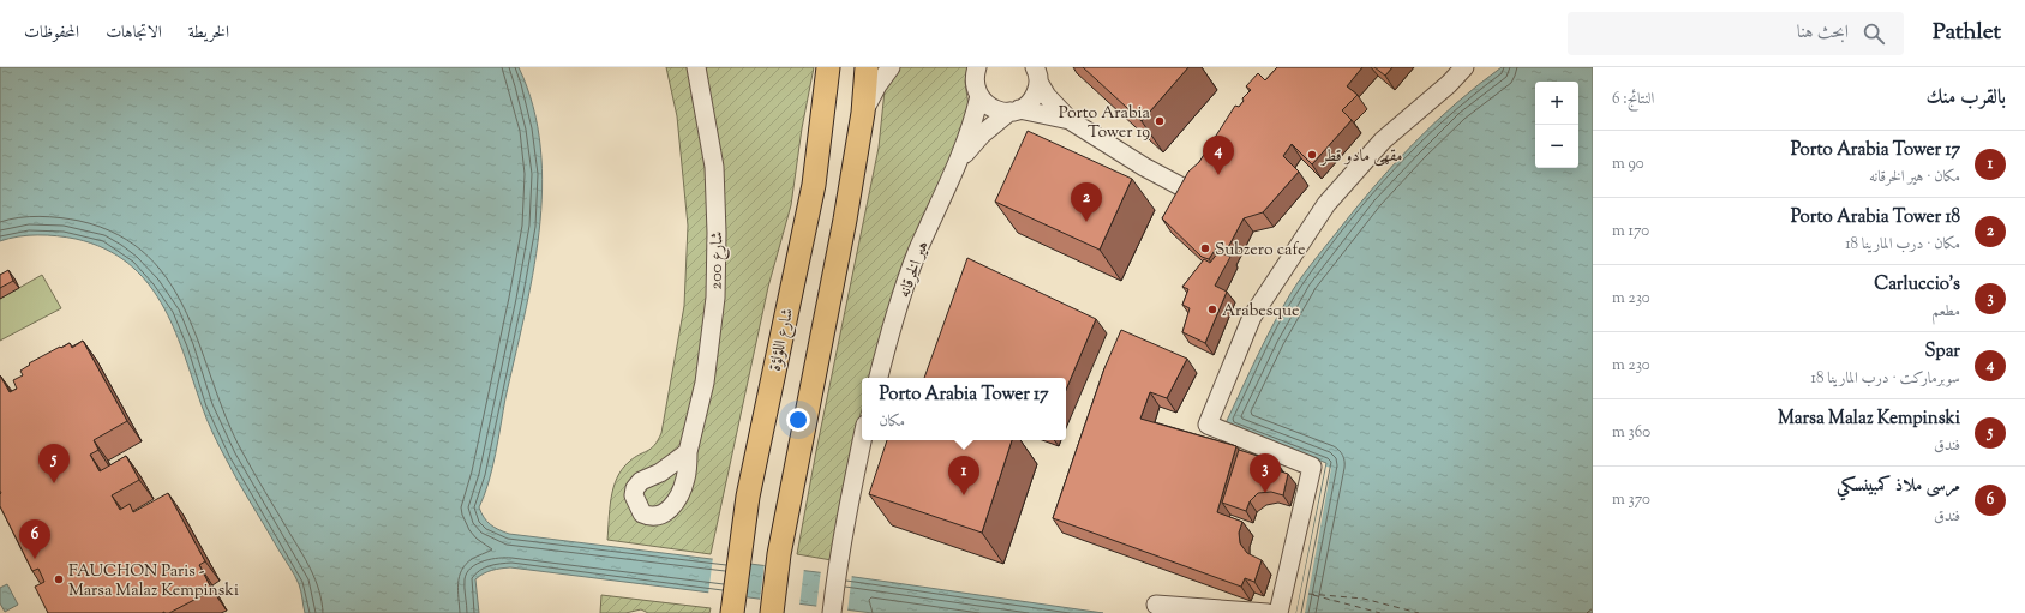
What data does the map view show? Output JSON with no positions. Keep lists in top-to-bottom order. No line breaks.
{"streets":{"main road":["شارع اللؤلؤة"],"street":["شارع 200","هير الخرقانه"]},"places":["Porto Arabia Tower 19","مقهى مادو قطر","Subzero cafe","Arabesque","FAUCHON Paris - Marsa Malaz Kempinski"],"page":{"header":"Pathlet","search":"ابحث هنا","nav":["الخريطة","الاتجاهات","المحفوظات"],"heading":["بالقرب منك","النتائج: 6"],"map_buttons":["+","−"],"list":[{"mark":"1","name":"Porto Arabia Tower 17","note":"مكان · هير الخرقانه","value":"90 m"},{"mark":"2","name":"Porto Arabia Tower 18","note":"مكان · درب المارينا 18","value":"170 m"},{"mark":"3","name":"Carluccio's","note":"مطعم","value":"230 m"},{"mark":"4","name":"Spar","note":"سوبرماركت · درب المارينا 18","value":"230 m"},{"mark":"5","name":"Marsa Malaz Kempinski","note":"فندق","value":"360 m"},{"mark":"6","name":"مرسى ملاذ كمبينسكي","note":"فندق","value":"370 m"}],"pins":["4","2","5","3","1","6"],"popup":["Porto Arabia Tower 17","مكان"]}}
